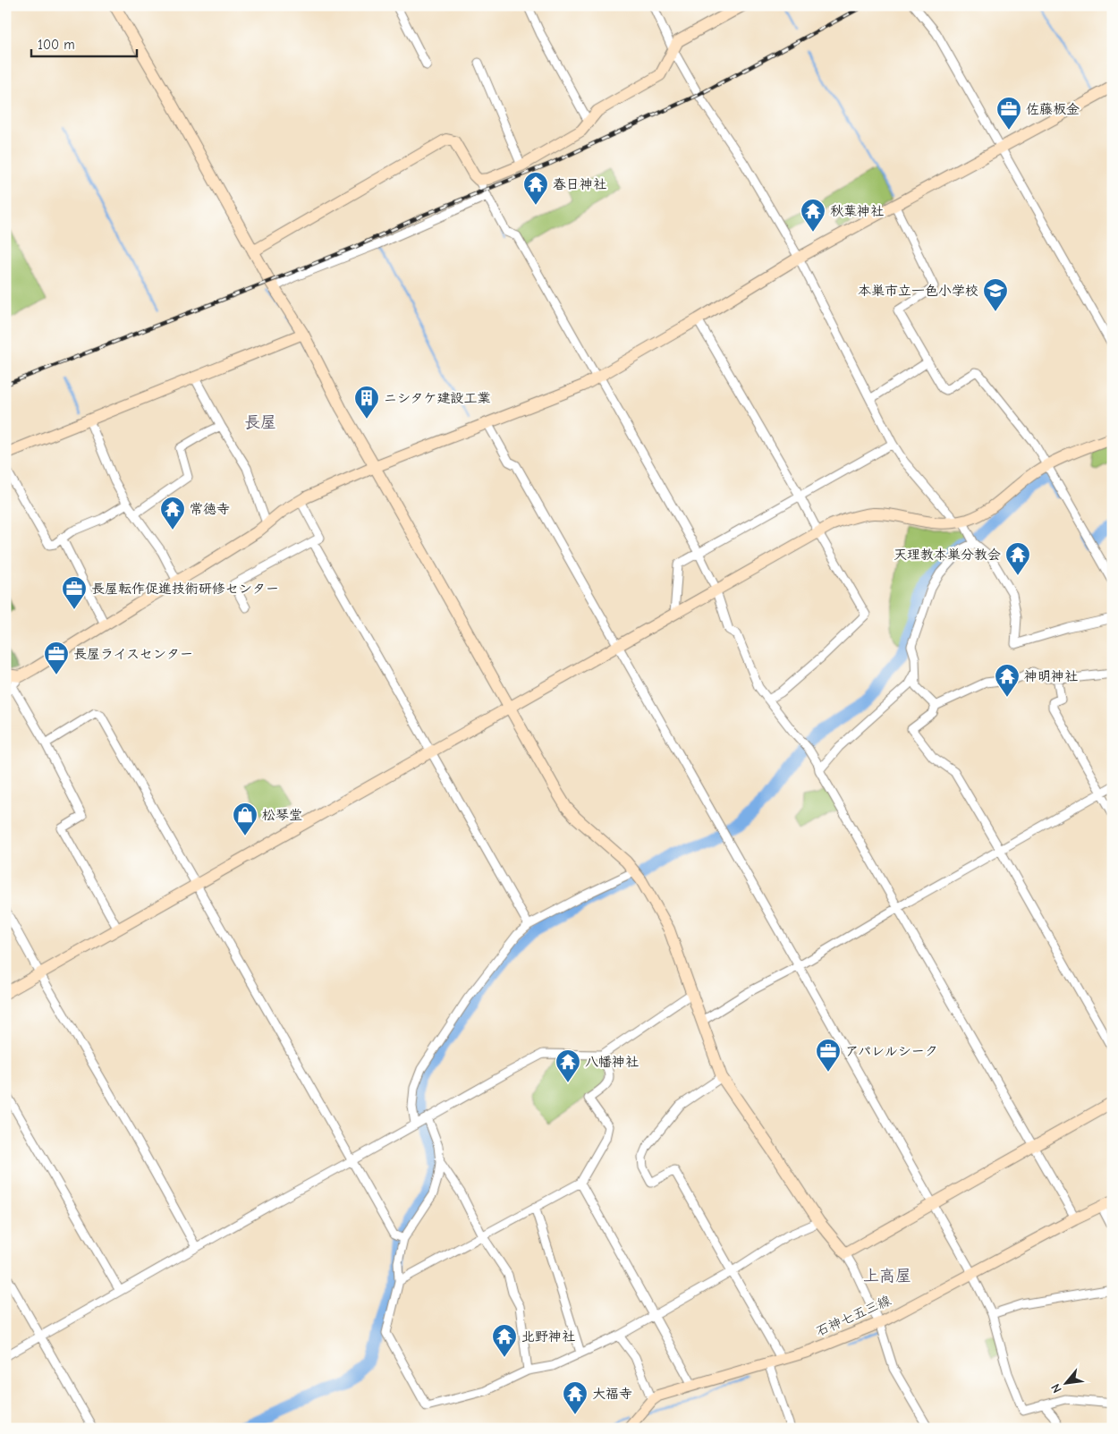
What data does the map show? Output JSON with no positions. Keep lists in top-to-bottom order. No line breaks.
{"streets":{"street":["石神七五三線"]},"districts":["長屋","上高屋"],"places":{"office":["佐藤板金","長屋転作促進技術研修センター","長屋ライスセンター","アパレルシーク"],"temple":["春日神社","秋葉神社","常徳寺","天理教本巣分教会","神明神社","八幡神社","北野神社","大福寺"],"school or university":["本巣市立一色小学校"],"building":["ニシタケ建設工業"],"shop":["松琴堂"]},"scale_bar":"100 m","north":"bottom left"}
